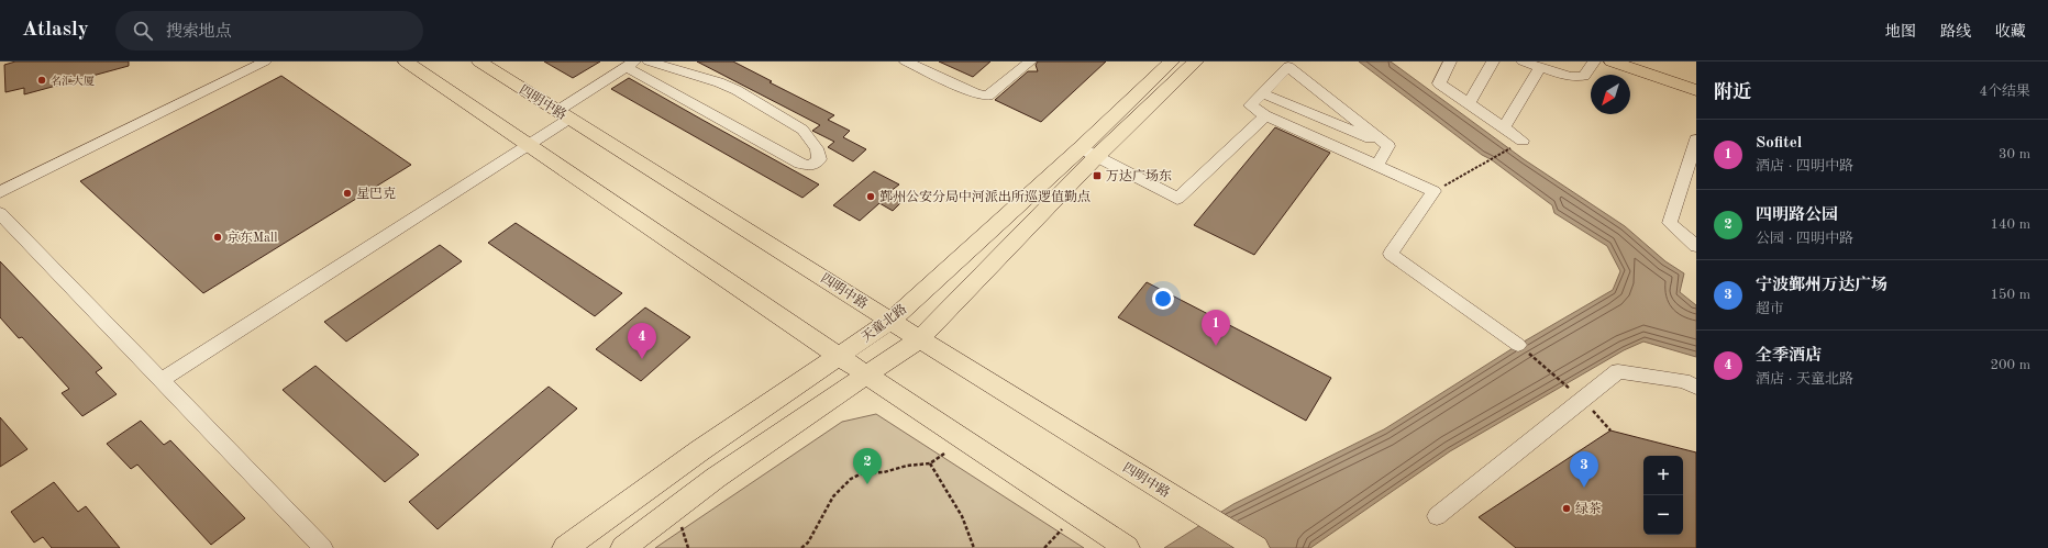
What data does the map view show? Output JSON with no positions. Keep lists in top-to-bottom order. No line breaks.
{"streets":{"main road":["四明中路","天童北路"]},"crossings":[["四明中路","天童北路"]],"places":{"other":["名汇大厦","星巴克","鄞州公安分局中河派出所巡逻值勤点","京东Mall","绿茶"],"transit":["万达广场东"]},"north":"bottom left","page":{"header":"Atlasly","search":"搜索地点","nav":["地图","路线","收藏"],"heading":["附近","4个结果"],"list":[{"mark":"1","name":"Sofitel","note":"酒店 · 四明中路","value":"30 m"},{"mark":"2","name":"四明路公园","note":"公园 · 四明中路","value":"140 m"},{"mark":"3","name":"宁波鄞州万达广场","note":"超市","value":"150 m"},{"mark":"4","name":"全季酒店","note":"酒店 · 天童北路","value":"200 m"}],"pins":["1","4","2","3"],"map_buttons":["+","−"]}}
